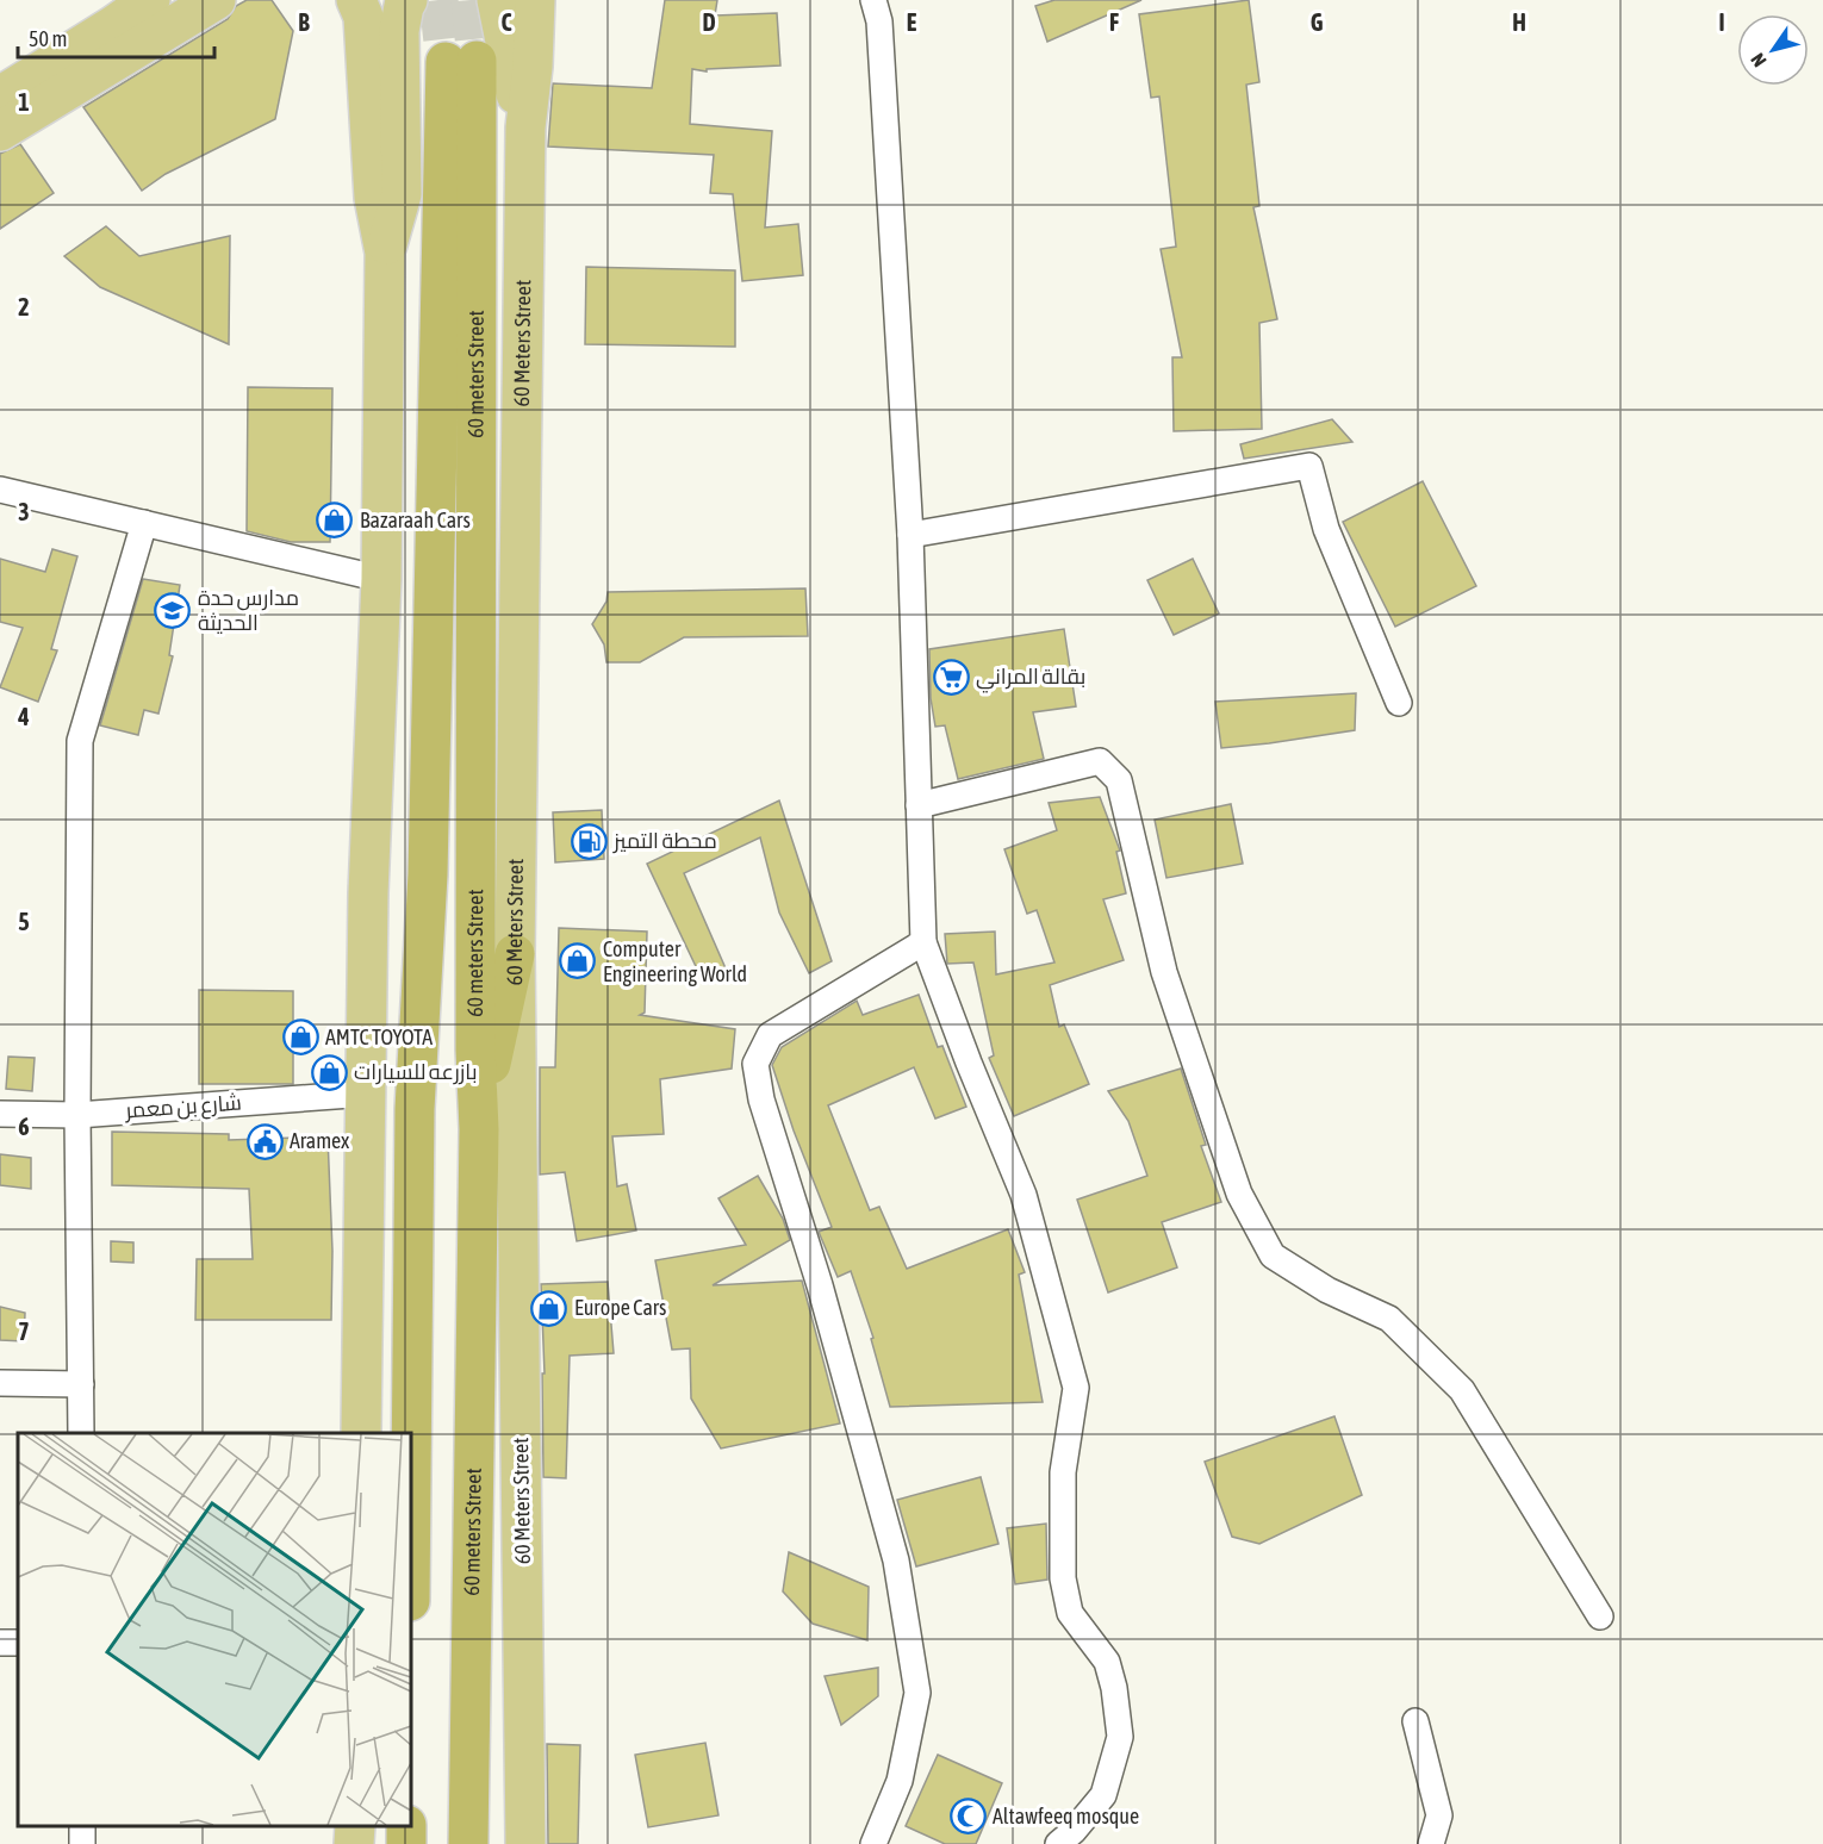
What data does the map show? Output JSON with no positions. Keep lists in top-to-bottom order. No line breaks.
{"streets":{"highway":["60 meters Street"],"main road":["60 Meters Street"],"street":["شارع بن معمر"]},"places":{"shop":["Bazaraah Cars","Computer Engineering World","AMTC TOYOTA","بازرعه للسيارات","Europe Cars"],"school or university":["مدارس حدة الحديثة"],"supermarket":["بقالة المراني"],"fuel station":["محطة التميز"],"public building":["Aramex"],"mosque":["Altawfeeq mosque"]},"scale_bar":"50 m","north":"bottom left","grid":{"columns":["B","C","D","E","F","G","H","I"],"rows":["1","2","3","4","5","6","7"]}}
